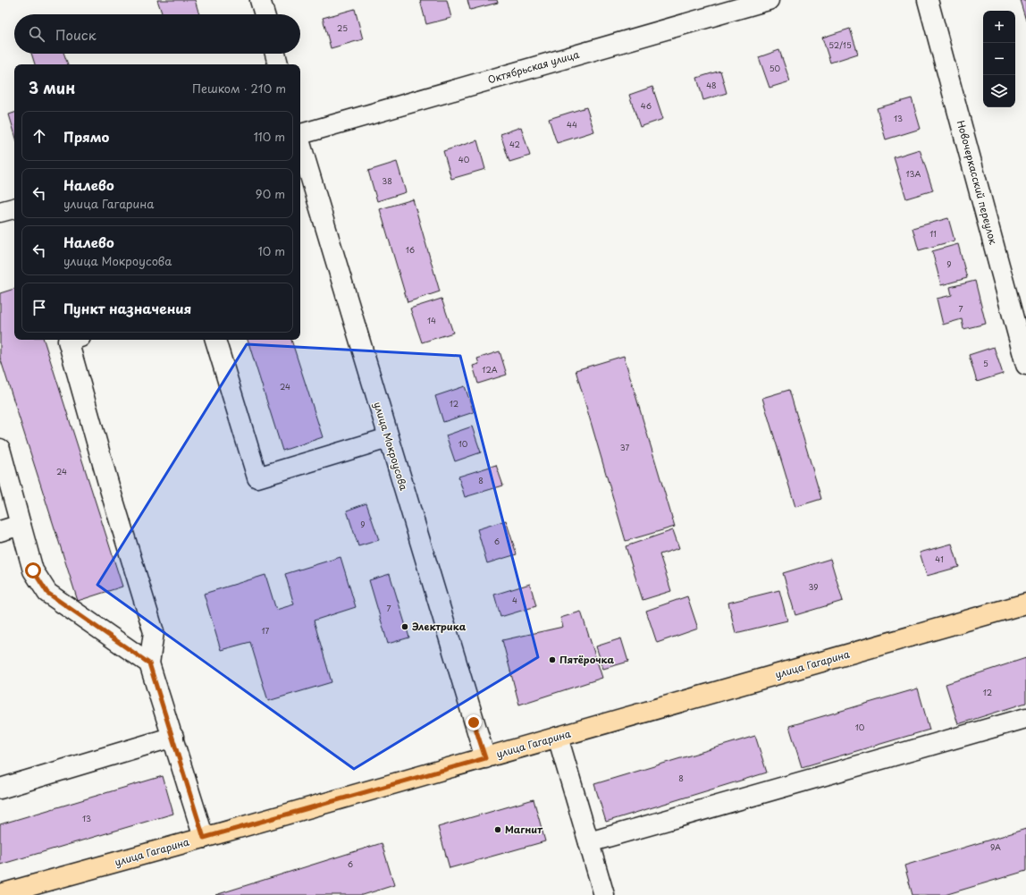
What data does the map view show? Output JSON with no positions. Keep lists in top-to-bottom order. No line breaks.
{"streets":{"main road":["улица Гагарина"],"street":["Октябрьская улица","Новочеркасский переулок","улица Мокроусова"]},"crossings":[["улица Мокроусова","улица Гагарина"]],"places":["Электрика","Пятёрочка","Магнит"],"house_numbers":["25","52/15","50","48","46","13","44","42","40","13А","38","11","16","9","7","14","5","12А","24","12","10","37","24","8","9","6","41","39","4","7","17","12","10","8","13","9А","6"],"page":{"map_buttons":["+","−"],"search":"Поиск","heading":["3 мин","Пешком · 210 m"],"list":[["Прямо","110 m"],["Налево","улица Гагарина","90 m"],["Налево","улица Мокроусова","10 m"],"Пункт назначения"]}}
